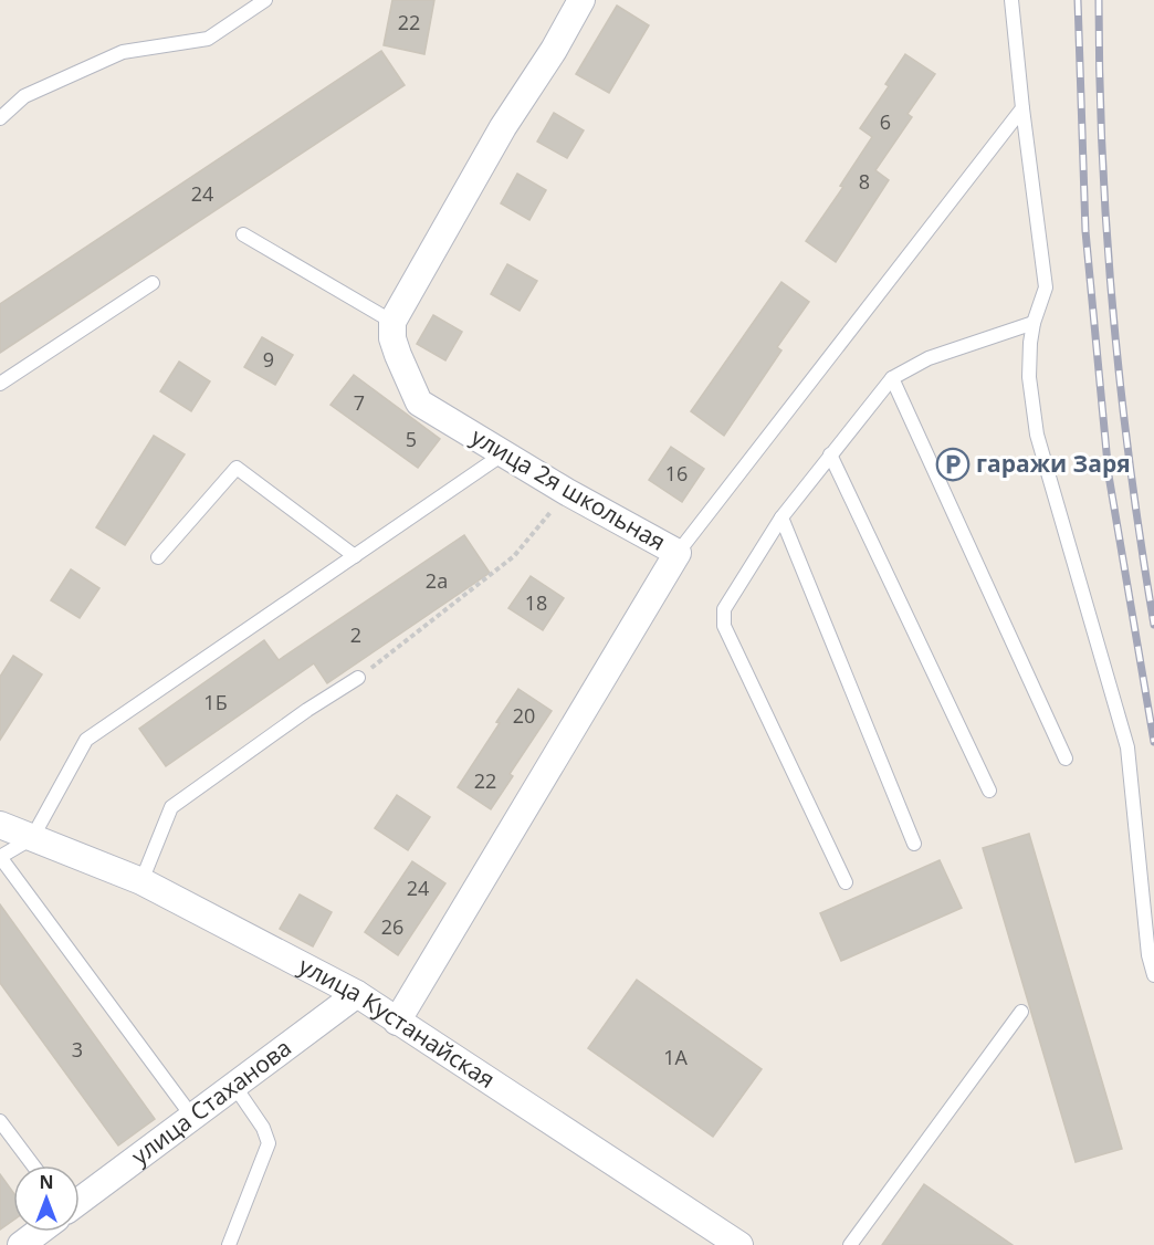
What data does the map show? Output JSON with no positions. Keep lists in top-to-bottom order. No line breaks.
{"streets":{"street":["улица 2я школьная","улица Кустанайская","улица Стаханова"]},"crossings":[["улица 2я школьная","улица Кустанайская"],["улица Кустанайская","улица Стаханова"]],"places":{"parking":["гаражи Заря"]},"house_numbers":["22","6","8","24","9","7","5","16","2а","18","2","1Б","20","22","24","26","3","1А"],"north":"top"}
